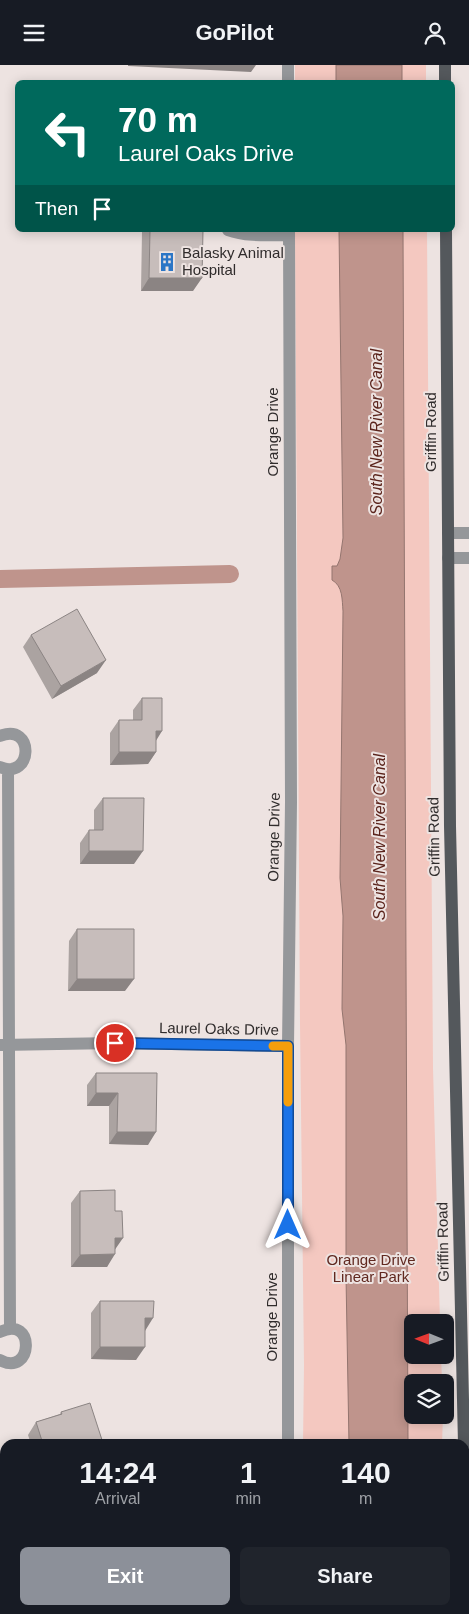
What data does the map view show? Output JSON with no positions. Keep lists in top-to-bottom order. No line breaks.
{"streets":{"main road":["Griffin Road"],"street":["Orange Drive","Laurel Oaks Drive"]},"crossings":[["Orange Drive","Laurel Oaks Drive"]],"water":["South New River Canal"],"parks":["Orange Drive Linear Park"],"places":{"building":["Balasky Animal Hospital"]},"north":"left","page":{"header":"GoPilot","turn":["70 m","Laurel Oaks Drive"],"then":"Then","eta":["14:24","Arrival","1","min","140","m"],"buttons":["Exit","Share"]}}
